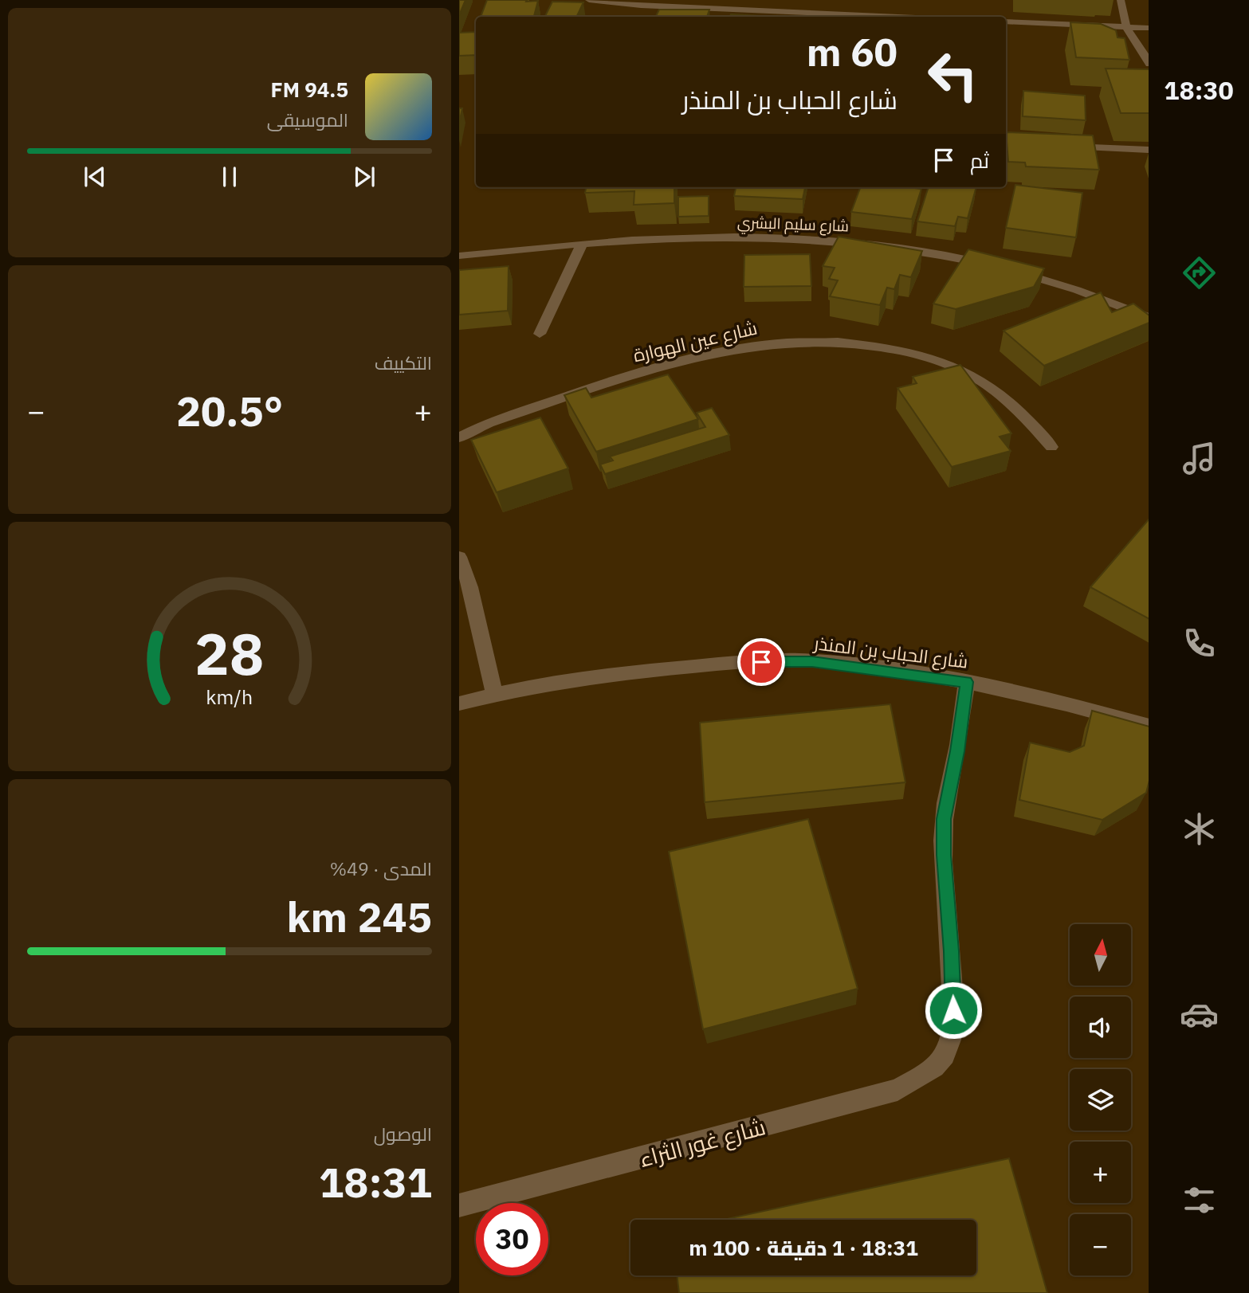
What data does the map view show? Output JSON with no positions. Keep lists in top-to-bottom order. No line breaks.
{"streets":{"street":["شارع سليم البشري","شارع عين الهوارة","شارع الحباب بن المنذر","شارع غور الثراء"]},"crossings":[["شارع الحباب بن المنذر","شارع غور الثراء"]],"north":"top","page":{"tabs":"18:30","turn":["60 m","شارع الحباب بن المنذر"],"song":["94.5 FM","الموسيقى"],"then":"ثم","tile":["التكييف",["المدى · 49%","245 km"],["الوصول","18:31"]],"heat":["−","20.5°","+"],"map_buttons":["+","−"],"limit":"30","trip":"18:31 · 1 دقيقة · 100 m","gauge":["28","km/h"]}}
